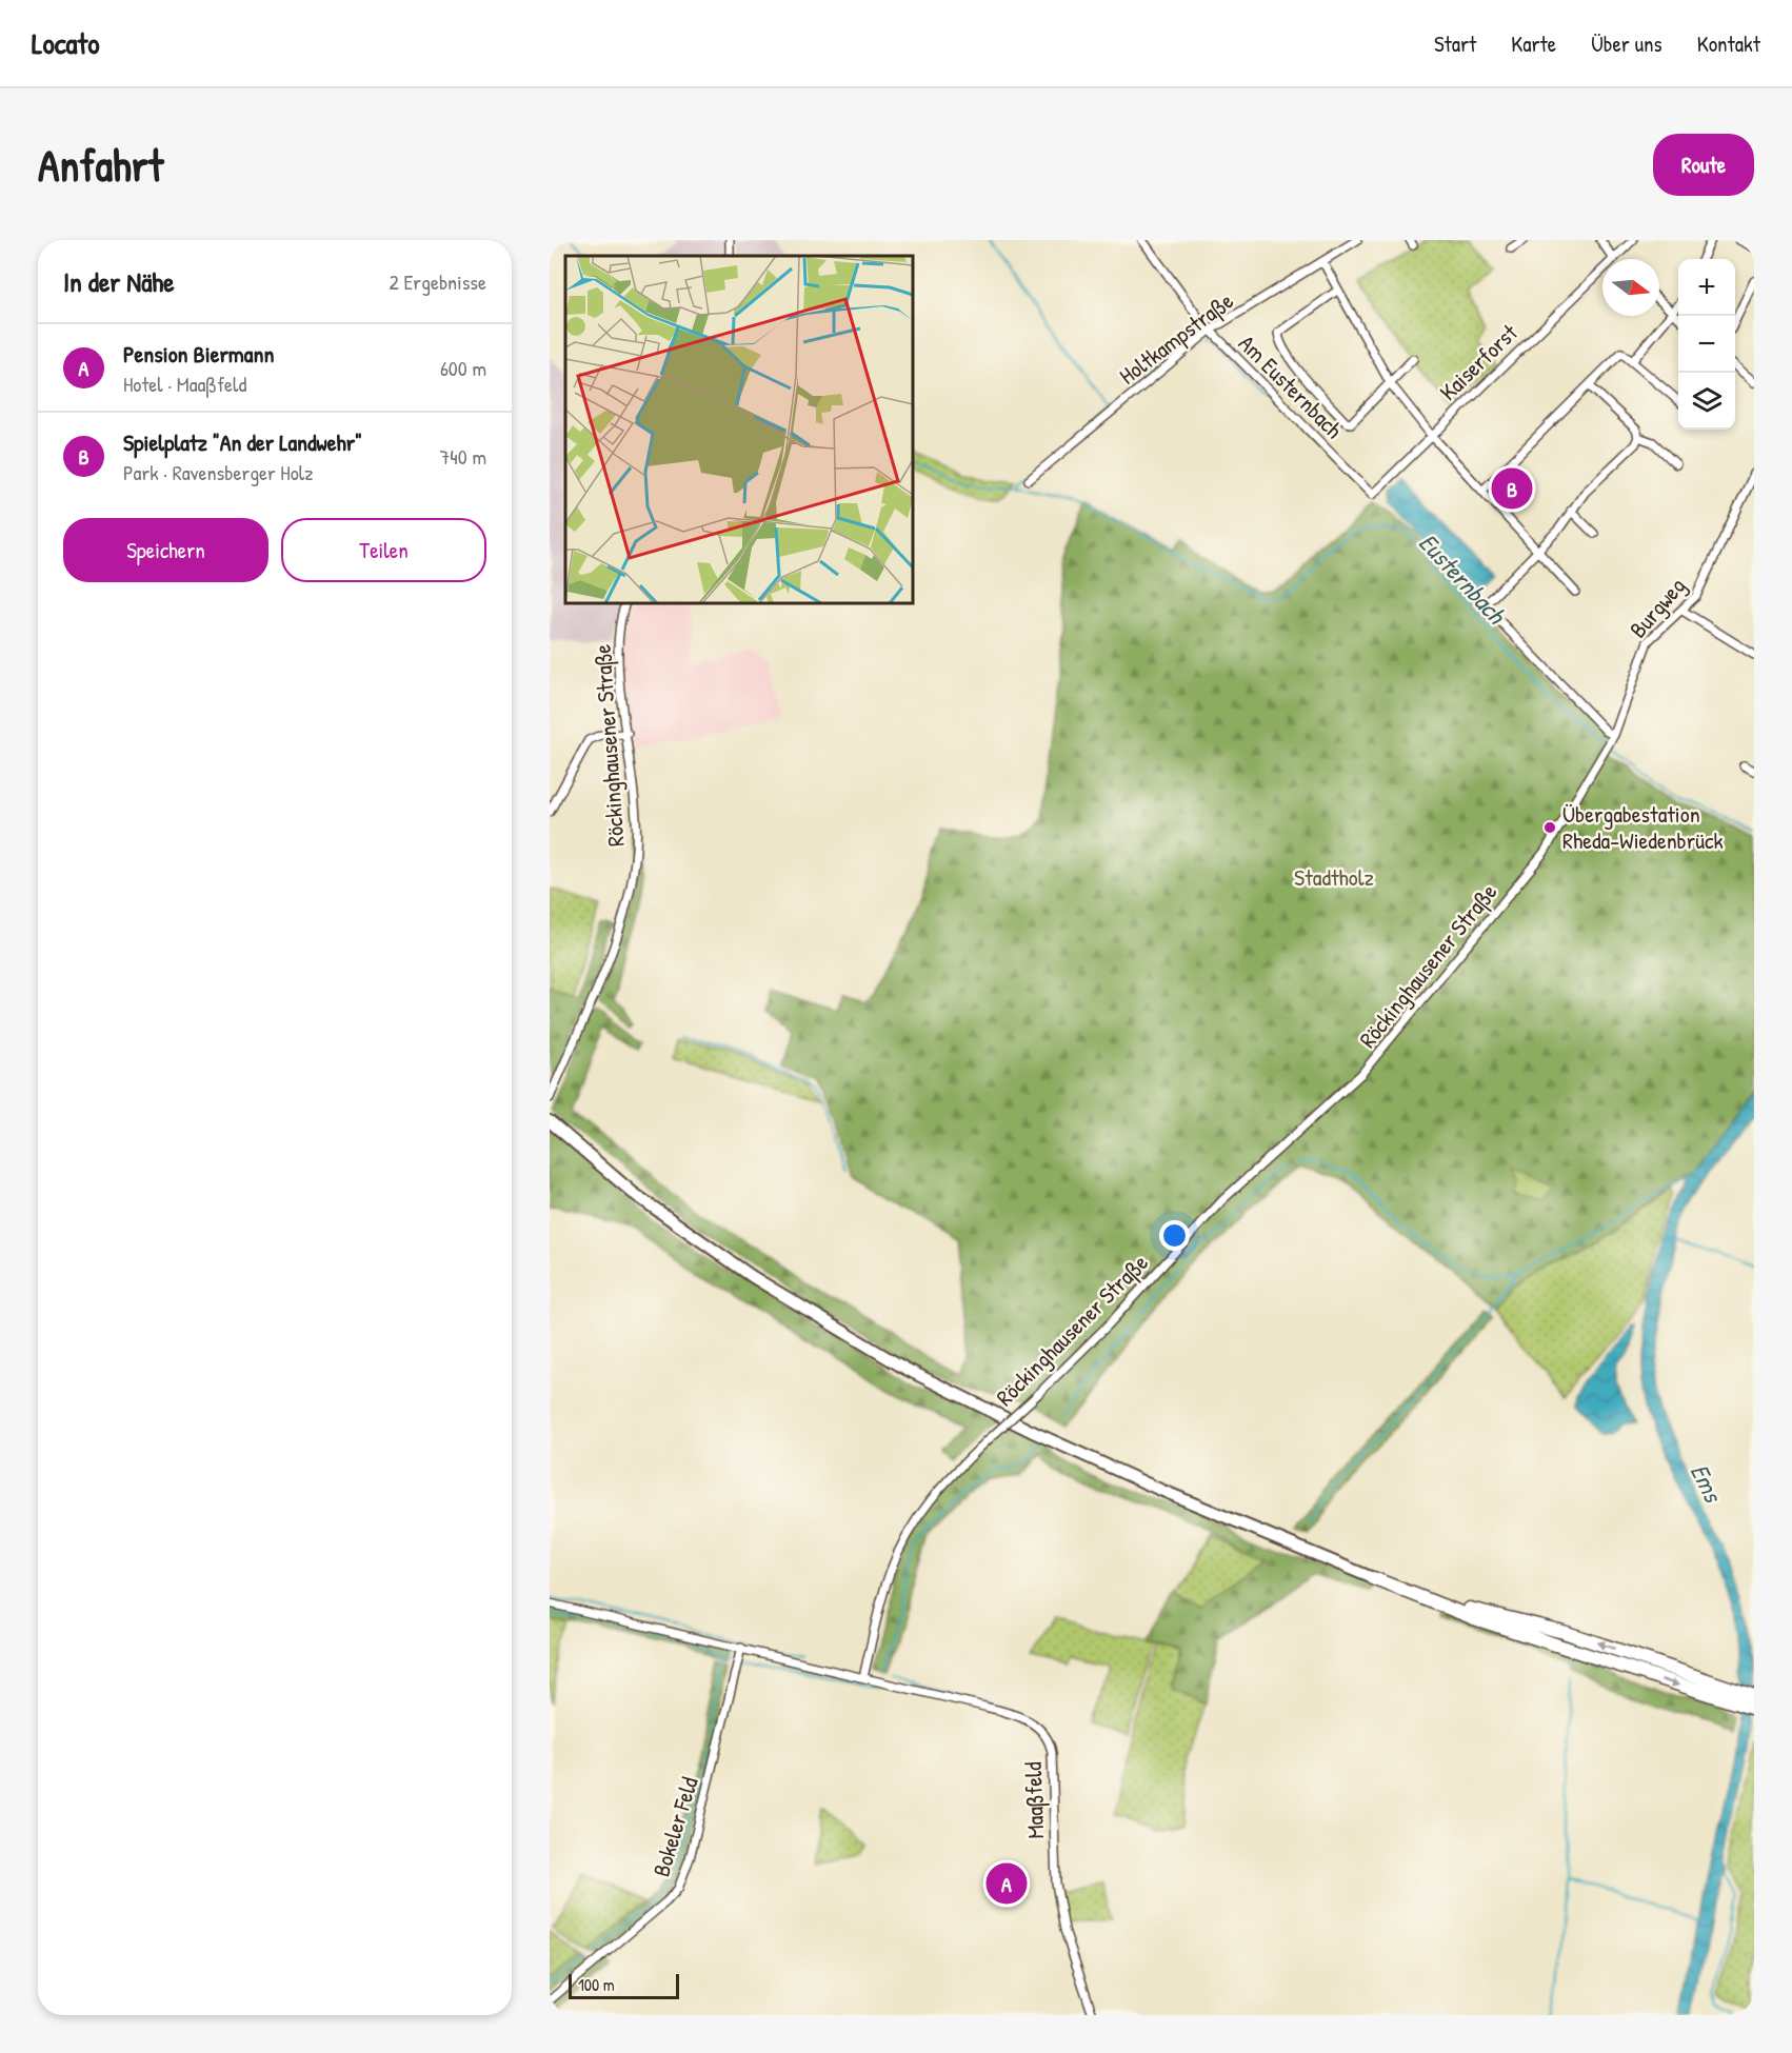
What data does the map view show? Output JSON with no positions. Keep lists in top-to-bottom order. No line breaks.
{"streets":{"street":["Holtkampstraße","Kaiserforst","Am Eusternbach","Burgweg","Röckinghausener Straße","Maaßfeld","Bokeler Feld"]},"crossings":[["Holtkampstraße","Am Eusternbach"],["Kaiserforst","Am Eusternbach"],["Burgweg","Röckinghausener Straße"],["Röckinghausener Straße","Maaßfeld"]],"water":["Eusternbach","Ems"],"parks":["Stadtholz"],"places":["Übergabestation Rheda-Wiedenbrück"],"scale_bar":"100 m","north":"right","page":{"header":"Locato","nav":["Start","Karte","Über uns","Kontakt"],"buttons":["Route",["Speichern","Teilen"]],"title":"Anfahrt","heading":["In der Nähe","2 Ergebnisse"],"map_buttons":["+","−"],"list":[{"mark":"A","name":"Pension Biermann","note":"Hotel · Maaßfeld","value":"600 m"},{"mark":"B","name":"Spielplatz \"An der Landwehr\"","note":"Park · Ravensberger Holz","value":"740 m"}],"pins":["B","A"],"scale":"100 m"}}
